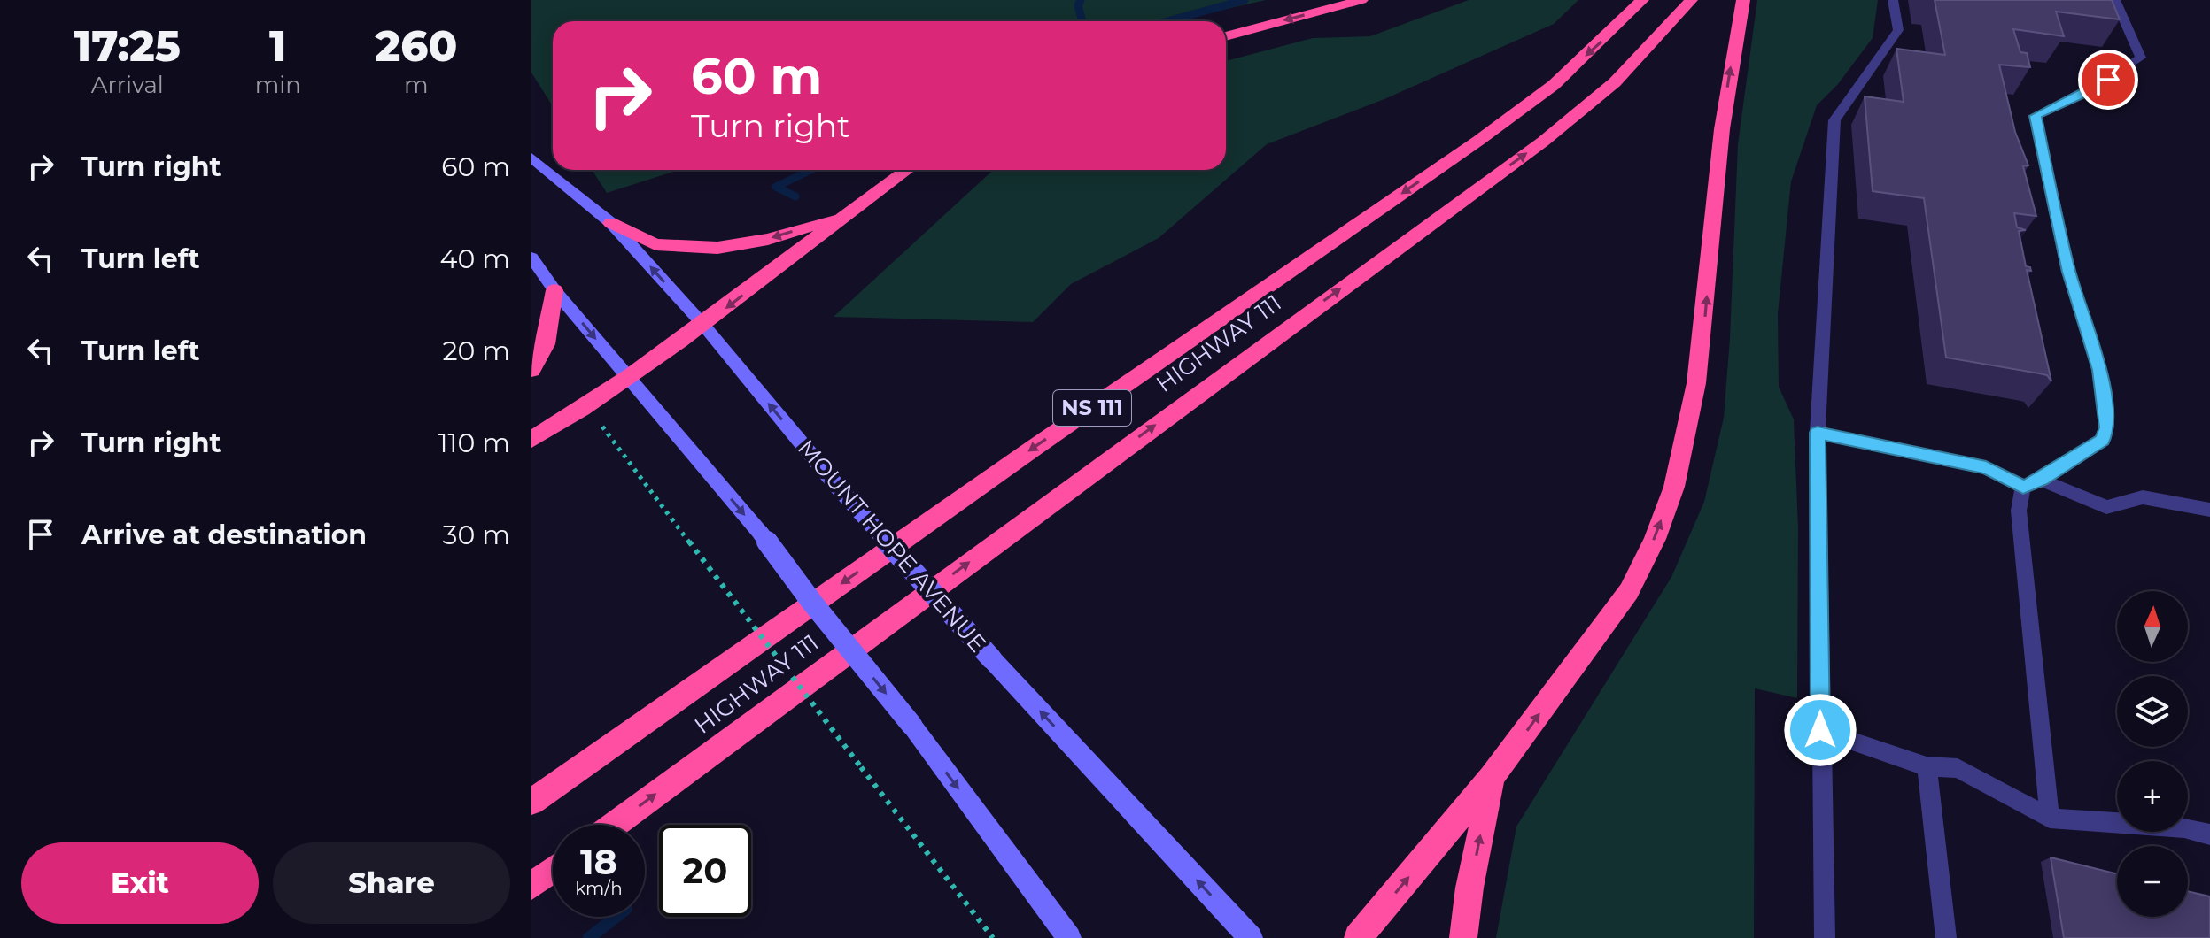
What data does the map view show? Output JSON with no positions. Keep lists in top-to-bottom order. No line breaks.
{"streets":{"highway":["HIGHWAY 111","NS 111"],"street":["MOUNT HOPE AVENUE"]},"north":"top","page":{"eta":["17:25","Arrival","1","min","260","m"],"turn":["60 m","Turn right"],"list":[{"name":"Turn right","value":"60 m"},{"name":"Turn left","value":"40 m"},{"name":"Turn left","value":"20 m"},{"name":"Turn right","value":"110 m"},{"name":"Arrive at destination","value":"30 m"}],"map_buttons":["+","−"],"speed":"18 km/h","limit":"20","buttons":["Exit","Share"]}}
